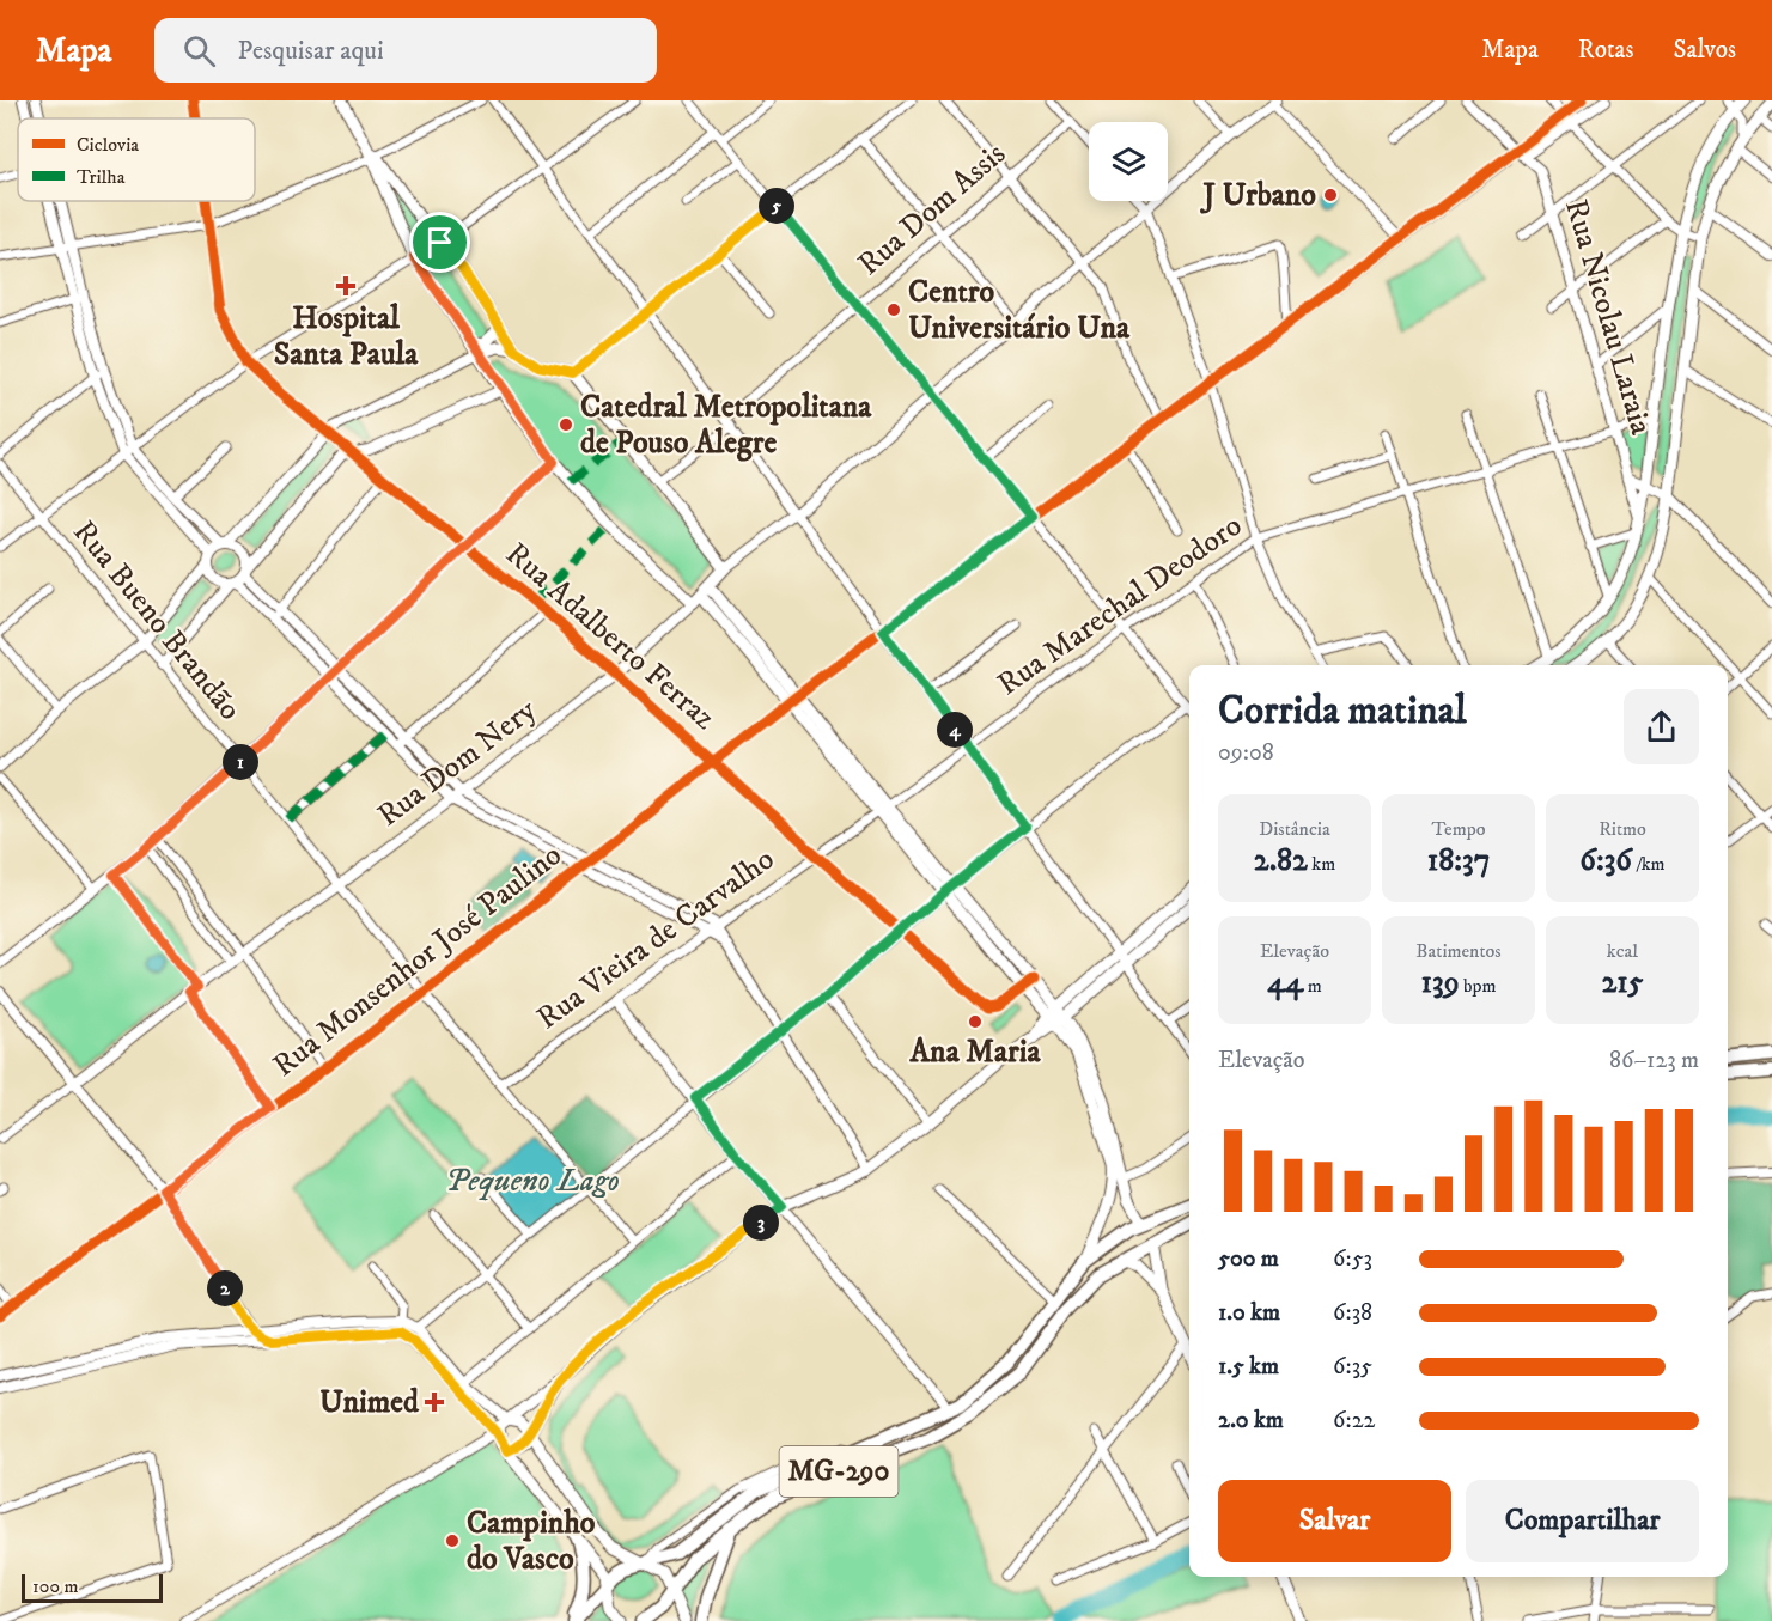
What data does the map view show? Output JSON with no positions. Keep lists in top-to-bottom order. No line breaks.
{"streets":{"highway":["MG-290"],"street":["Rua Dom Assis","Rua Nicolau Laraia","Rua Marechal Deodoro","Rua Bueno Brandão","Rua Adalberto Ferraz","Rua Dom Nery","Rua Vieira de Carvalho","Rua Monsenhor José Paulino"]},"crossings":[["Rua Nicolau Laraia","Rua Marechal Deodoro"],["Rua Nicolau Laraia","Rua Monsenhor José Paulino"],["Rua Marechal Deodoro","Rua Vieira de Carvalho"],["Rua Bueno Brandão","Rua Dom Nery"],["Rua Bueno Brandão","Rua Vieira de Carvalho"],["Rua Bueno Brandão","Rua Monsenhor José Paulino"],["Rua Adalberto Ferraz","Rua Dom Nery"],["Rua Adalberto Ferraz","Rua Vieira de Carvalho"],["Rua Adalberto Ferraz","Rua Monsenhor José Paulino"]],"water":["Pequeno Lago"],"places":{"other":["J Urbano","Centro Universitário Una","Catedral Metropolitana de Pouso Alegre","Ana Maria","Campinho do Vasco"],"health":["Hospital Santa Paula","Unimed"]},"legend":["Ciclovia","Trilha"],"scale_bar":"100 m","page":{"header":"Mapa","search":"Pesquisar aqui","nav":["Mapa","Rotas","Salvos"],"pins":["5","4","1","3","2"],"heading":["Corrida matinal","09:08"],"stats":[["Distância","2.82 km"],["Tempo","18:37"],["Ritmo","6:36 /km"],["Elevação","44 m"],["Batimentos","139 bpm"],["kcal","215"]],"chart":["Elevação","86–123 m"],"list":[{"name":"500 m","note":"6:53"},{"name":"1.0 km","note":"6:38"},{"name":"1.5 km","note":"6:35"},{"name":"2.0 km","note":"6:22"}],"buttons":["Salvar","Compartilhar"],"scale":"100 m"}}
